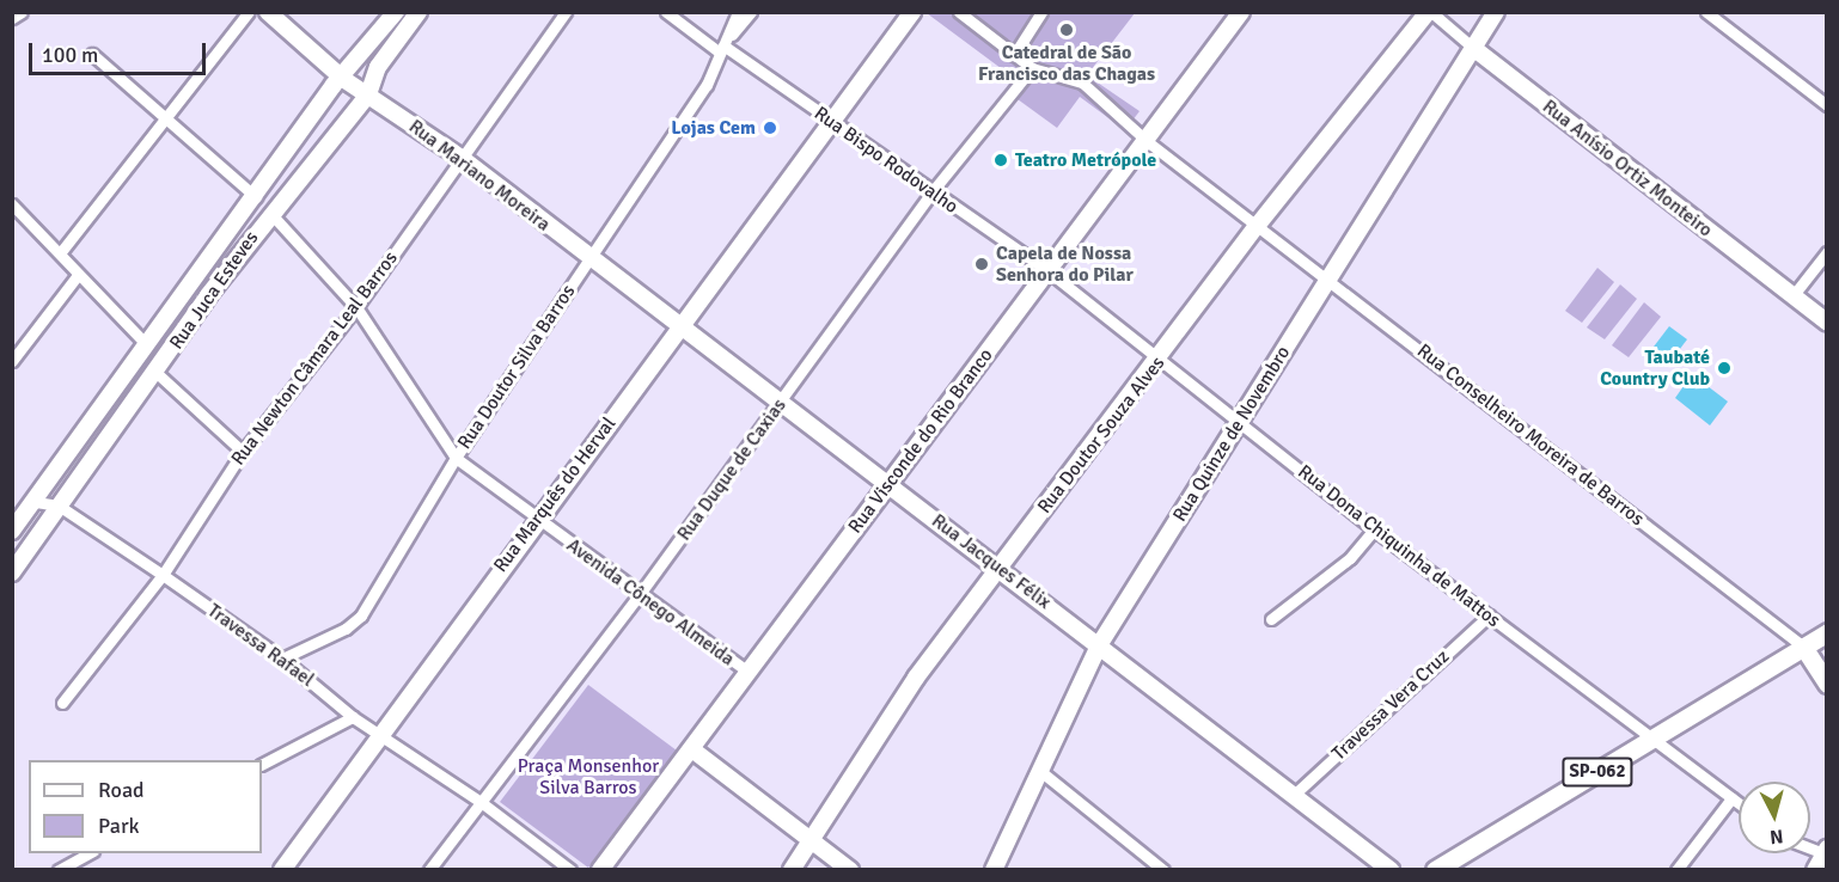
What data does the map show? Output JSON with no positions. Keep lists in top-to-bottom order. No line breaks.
{"streets":{"main road":["Rua Anísio Ortiz Monteiro","Rua Mariano Moreira","Rua Juca Esteves","Rua Quinze de Novembro","Rua Doutor Souza Alves","Rua Visconde do Rio Branco","Rua Marquês do Herval","Rua Jacques Félix","SP-062"],"street":["Rua Bispo Rodovalho","Rua Newton Câmara Leal Barros","Rua Doutor Silva Barros","Rua Conselheiro Moreira de Barros","Rua Duque de Caxias","Rua Dona Chiquinha de Mattos","Avenida Cônego Almeida","Travessa Rafael","Travessa Vera Cruz"]},"crossings":[["Rua Bispo Rodovalho","Rua Doutor Silva Barros"],["Rua Bispo Rodovalho","Rua Visconde do Rio Branco"],["Rua Bispo Rodovalho","Rua Duque de Caxias"],["Rua Bispo Rodovalho","Rua Marquês do Herval"],["Rua Bispo Rodovalho","Rua Dona Chiquinha de Mattos"],["Rua Anísio Ortiz Monteiro","Rua Quinze de Novembro"],["Rua Anísio Ortiz Monteiro","Rua Doutor Souza Alves"],["Rua Mariano Moreira","Rua Juca Esteves"],["Rua Mariano Moreira","Rua Newton Câmara Leal Barros"],["Rua Mariano Moreira","Rua Doutor Silva Barros"],["Rua Mariano Moreira","Rua Jacques Félix"],["Rua Juca Esteves","Avenida Cônego Almeida"],["Rua Juca Esteves","Travessa Rafael"],["Rua Newton Câmara Leal Barros","Avenida Cônego Almeida"],["Rua Newton Câmara Leal Barros","Travessa Rafael"],["Rua Doutor Silva Barros","Rua Jacques Félix"],["Rua Doutor Silva Barros","Avenida Cônego Almeida"],["Rua Doutor Silva Barros","Travessa Rafael"],["Rua Quinze de Novembro","Rua Conselheiro Moreira de Barros"],["Rua Quinze de Novembro","Rua Dona Chiquinha de Mattos"],["Rua Quinze de Novembro","Rua Jacques Félix"],["Rua Doutor Souza Alves","Rua Conselheiro Moreira de Barros"],["Rua Doutor Souza Alves","Rua Dona Chiquinha de Mattos"],["Rua Doutor Souza Alves","Rua Jacques Félix"],["Rua Conselheiro Moreira de Barros","Rua Visconde do Rio Branco"],["Rua Conselheiro Moreira de Barros","Rua Duque de Caxias"],["Rua Conselheiro Moreira de Barros","SP-062"],["Rua Visconde do Rio Branco","Rua Dona Chiquinha de Mattos"],["Rua Visconde do Rio Branco","Rua Jacques Félix"],["Rua Visconde do Rio Branco","Avenida Cônego Almeida"],["Rua Duque de Caxias","Rua Jacques Félix"],["Rua Duque de Caxias","Avenida Cônego Almeida"],["Rua Duque de Caxias","Travessa Rafael"],["Rua Marquês do Herval","Rua Jacques Félix"],["Rua Marquês do Herval","Avenida Cônego Almeida"],["Rua Marquês do Herval","Travessa Rafael"],["Rua Dona Chiquinha de Mattos","Travessa Vera Cruz"],["Rua Dona Chiquinha de Mattos","SP-062"],["Rua Jacques Félix","Travessa Vera Cruz"]],"parks":["Praça Monsenhor Silva Barros"],"places":["Catedral de São Francisco das Chagas","Lojas Cem","Teatro Metrópole","Capela de Nossa Senhora do Pilar","Taubaté Country Club"],"legend":["Road","Park"],"scale_bar":"100 m","north":"bottom"}
